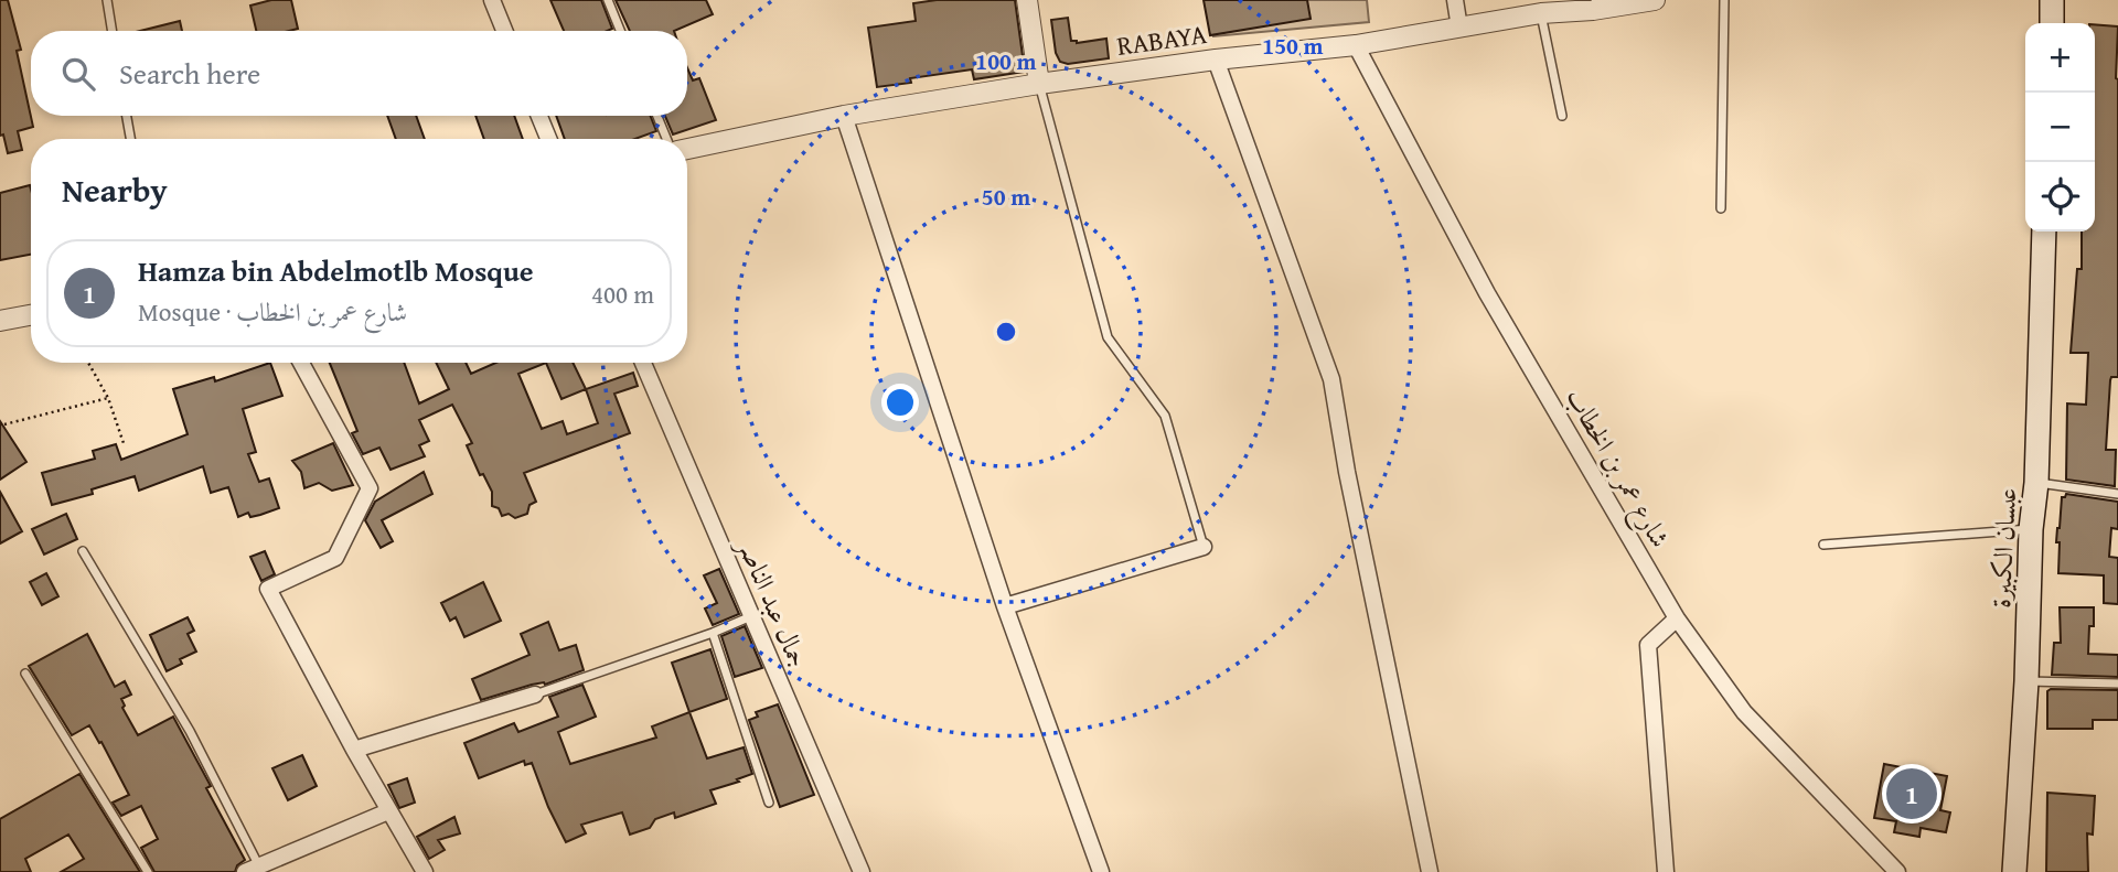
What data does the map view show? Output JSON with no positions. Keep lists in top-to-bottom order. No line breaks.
{"streets":{"main road":["عبسان الكبيرة"],"street":["RABAYA","شارع عمر بن الخطاب","جمال عبد الناصر"]},"crossings":[["RABAYA","شارع عمر بن الخطاب"]],"page":{"map_buttons":["+","−"],"search":"Search here","heading":"Nearby","list":[{"mark":"1","name":"Hamza bin Abdelmotlb Mosque","note":"Mosque · شارع عمر بن الخطاب","value":"400 m"}],"pins":"1"},"rings":["150 m","100 m","50 m"]}
